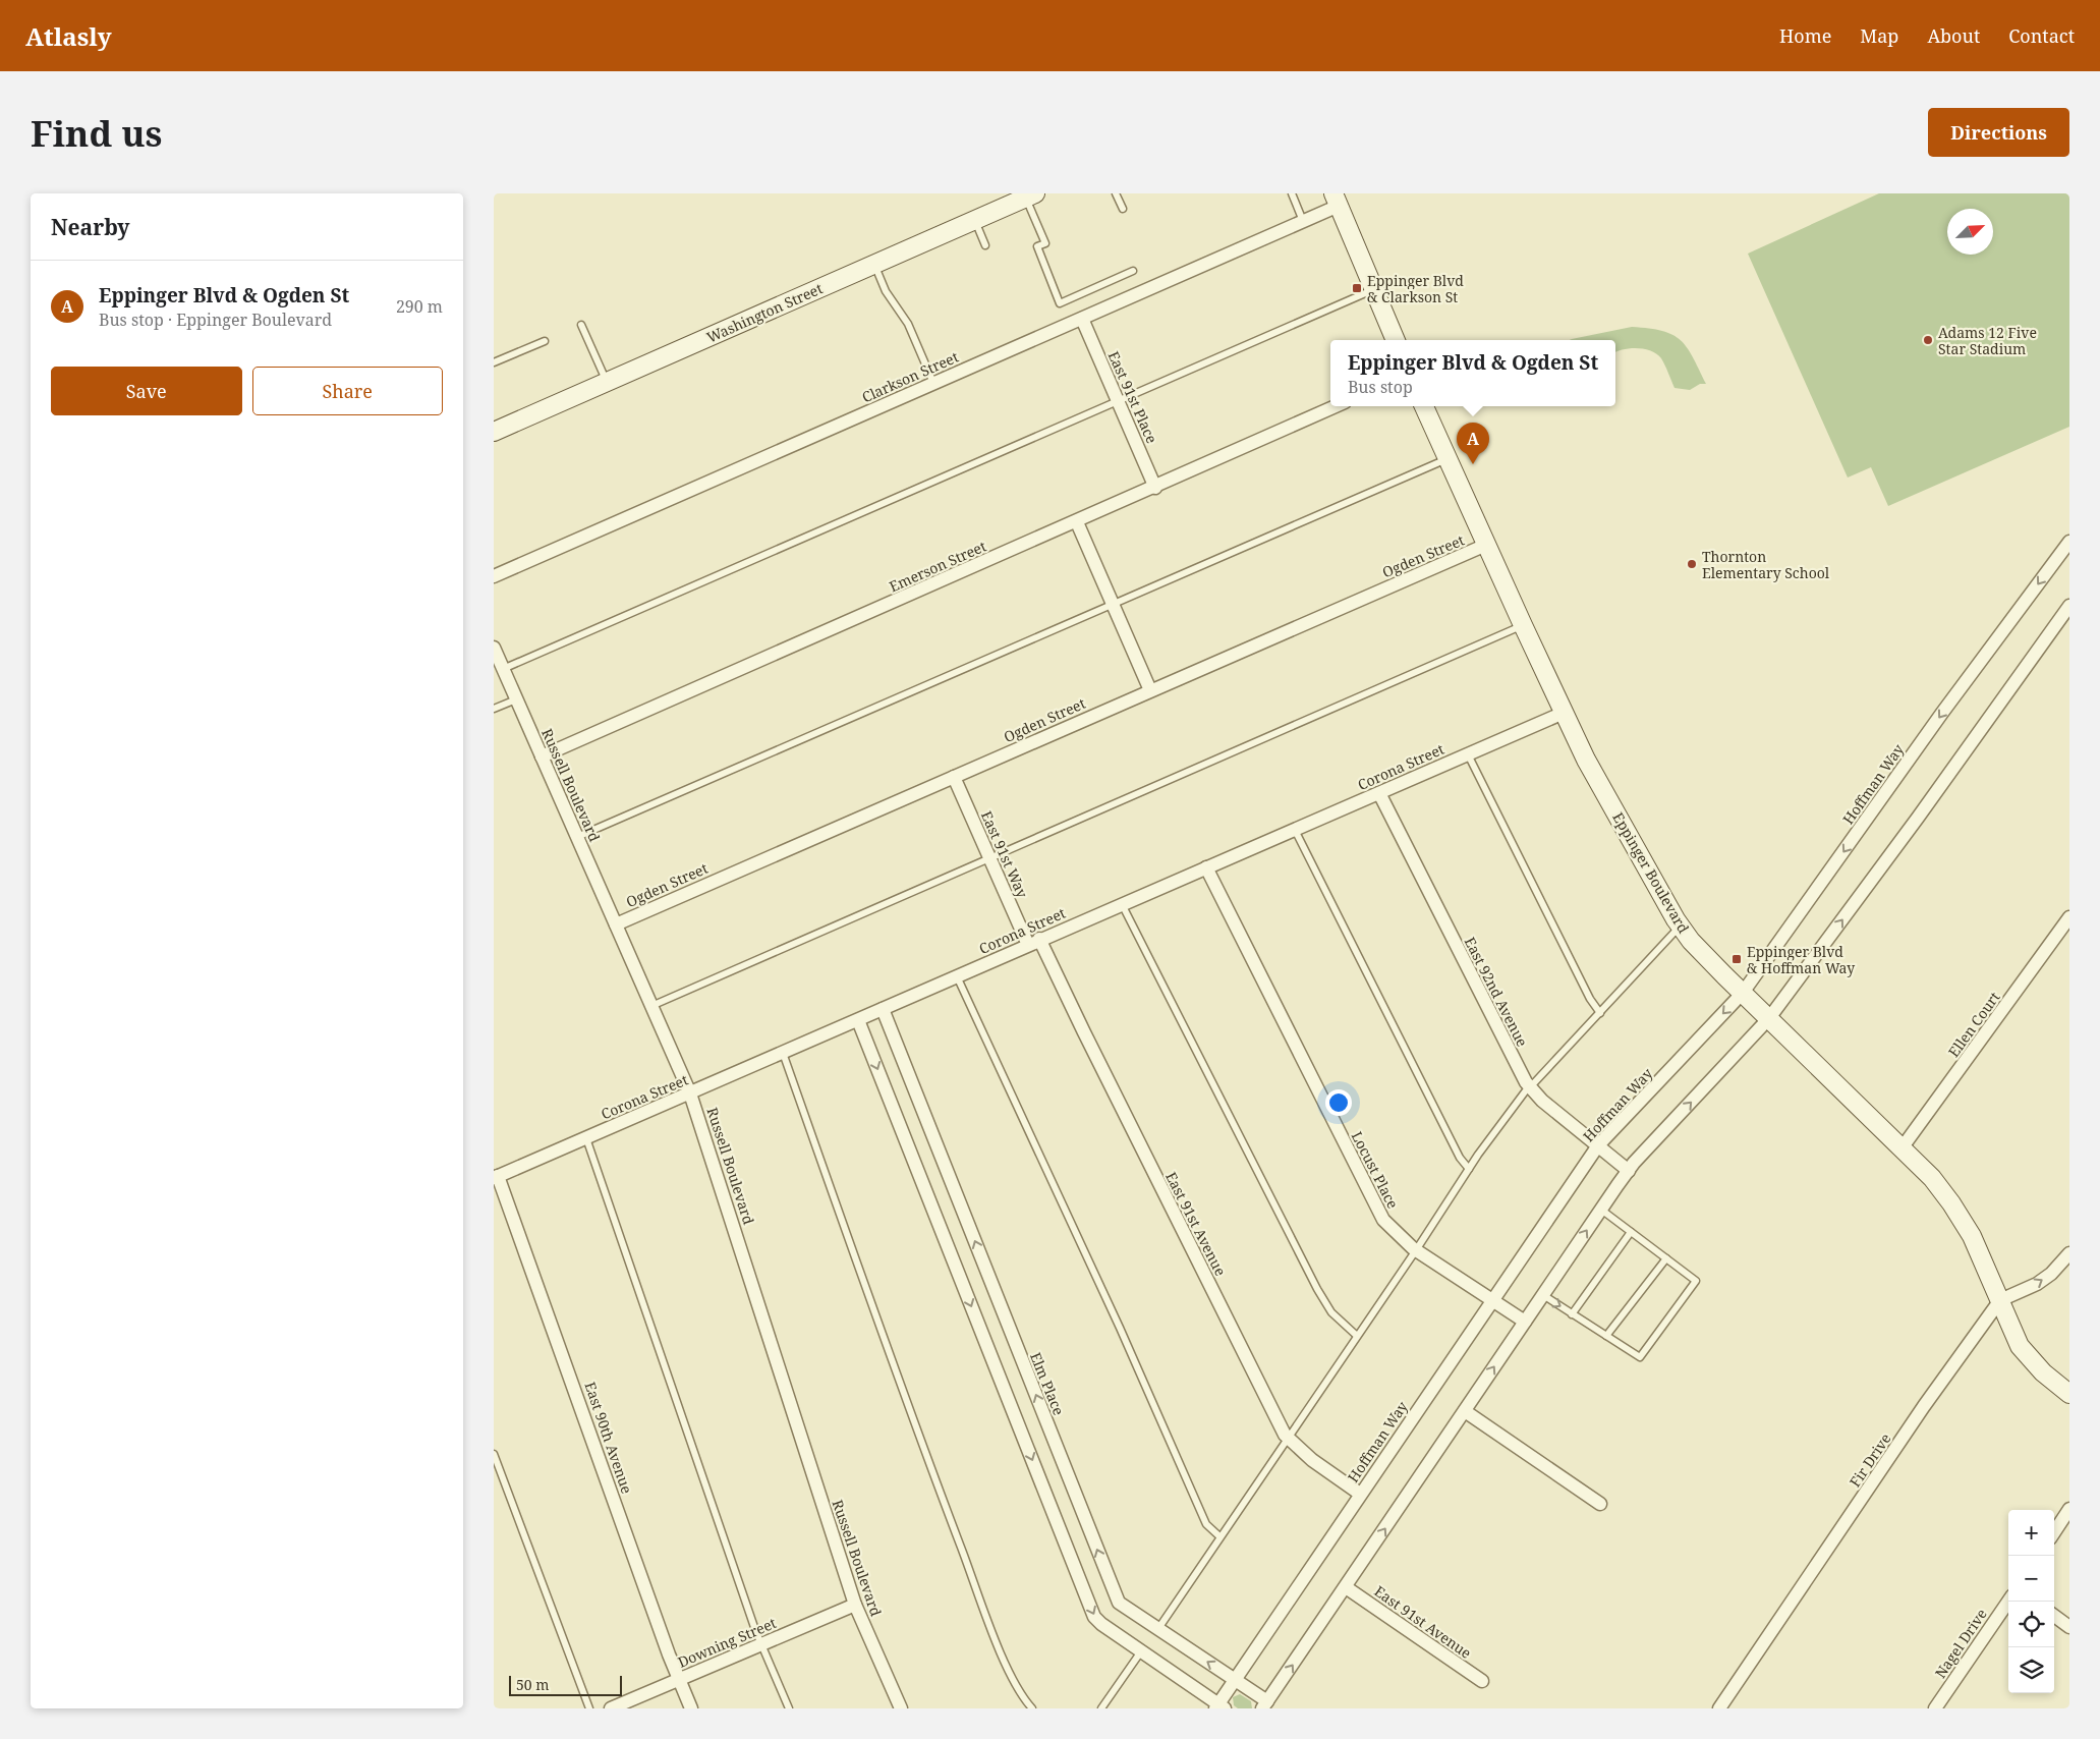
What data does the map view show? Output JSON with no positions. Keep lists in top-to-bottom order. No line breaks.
{"streets":{"street":["Washington Street","Clarkson Street","East 91st Place","Ogden Street","Emerson Street","Corona Street","Hoffman Way","Russell Boulevard","East 91st Way","Eppinger Boulevard","East 92nd Avenue","Ellen Court","Locust Place","East 91st Avenue","Elm Place","East 90th Avenue","Fir Drive","Downing Street","Nagel Drive"]},"crossings":[["Clarkson Street","East 91st Place"],["East 91st Place","Emerson Street"],["Ogden Street","Russell Boulevard"],["Ogden Street","East 91st Way"],["Ogden Street","Eppinger Boulevard"],["Emerson Street","Russell Boulevard"],["Corona Street","Russell Boulevard"],["Corona Street","East 91st Way"],["Corona Street","Eppinger Boulevard"],["Corona Street","East 92nd Avenue"],["Corona Street","Locust Place"],["Corona Street","East 91st Avenue"],["Corona Street","Elm Place"],["Corona Street","East 90th Avenue"],["Hoffman Way","Eppinger Boulevard"],["Hoffman Way","East 92nd Avenue"],["Hoffman Way","Locust Place"],["Hoffman Way","East 91st Avenue"],["Hoffman Way","Elm Place"],["Russell Boulevard","Downing Street"],["East 91st Way","East 91st Avenue"],["Eppinger Boulevard","Ellen Court"],["Eppinger Boulevard","Fir Drive"],["East 90th Avenue","Downing Street"]],"places":{"transit":["Eppinger Blvd & Clarkson St","Eppinger Blvd & Hoffman Way"],"other":["Adams 12 Five Star Stadium","Thornton Elementary School"]},"scale_bar":"50 m","north":"top right","page":{"header":"Atlasly","nav":["Home","Map","About","Contact"],"buttons":["Directions",["Save","Share"]],"title":"Find us","heading":"Nearby","list":[{"mark":"A","name":"Eppinger Blvd & Ogden St","note":"Bus stop · Eppinger Boulevard","value":"290 m"}],"popup":["Eppinger Blvd & Ogden St","Bus stop"],"pins":"A","map_buttons":["+","−"],"scale":"50 m"}}
